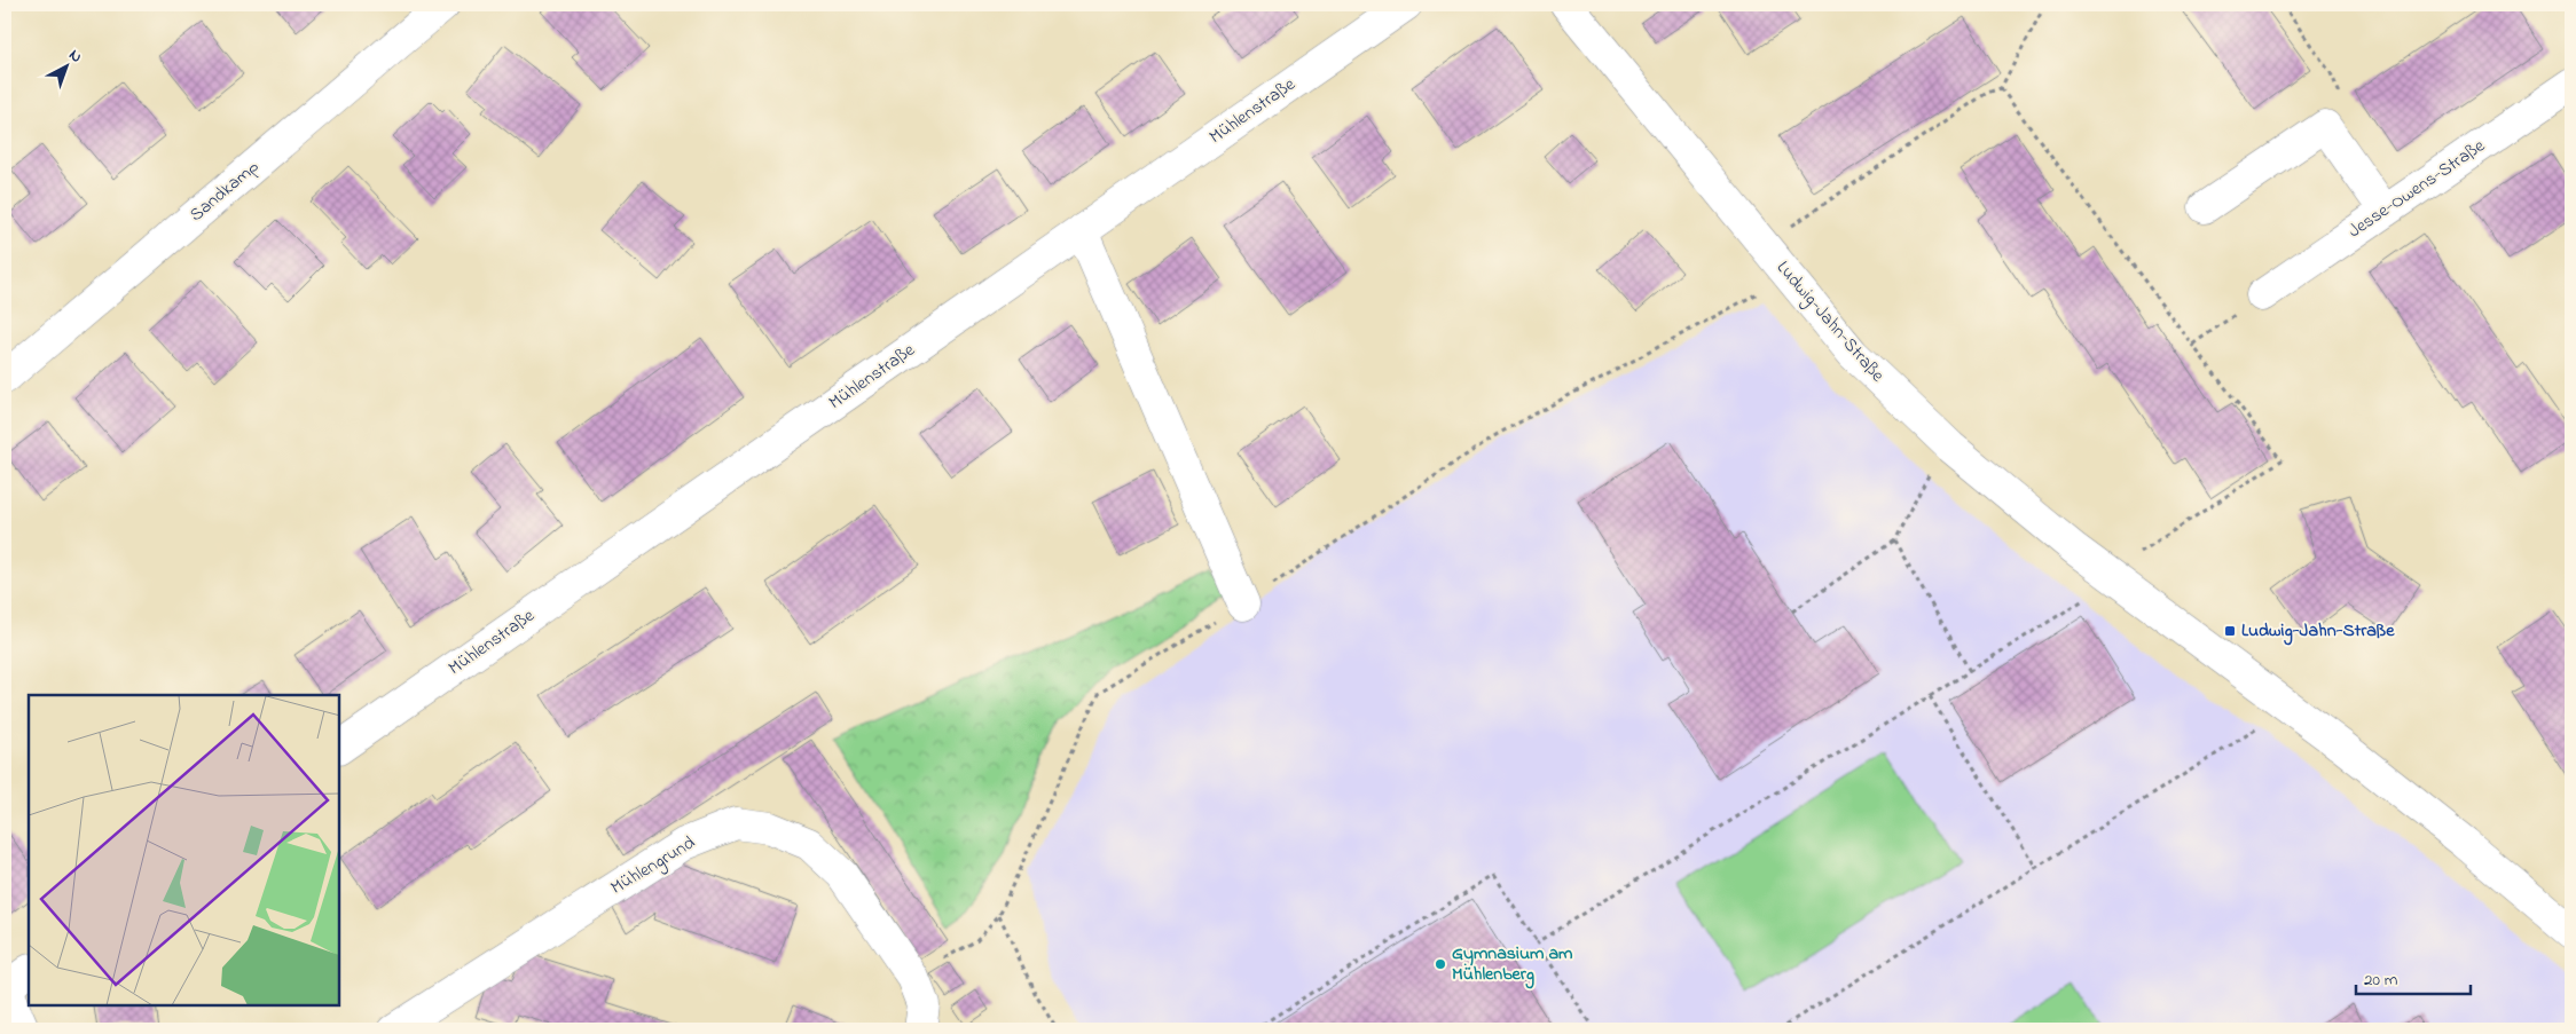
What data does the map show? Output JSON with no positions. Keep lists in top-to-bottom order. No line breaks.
{"streets":{"street":["Mühlenstraße","Jesse-Owens-Straße","Sandkamp","Ludwig-Jahn-Straße","Mühlengrund"]},"places":{"transit":["Ludwig-Jahn-Straße"],"other":["Gymnasium am Mühlenberg"]},"scale_bar":"20 m","north":"top right"}
